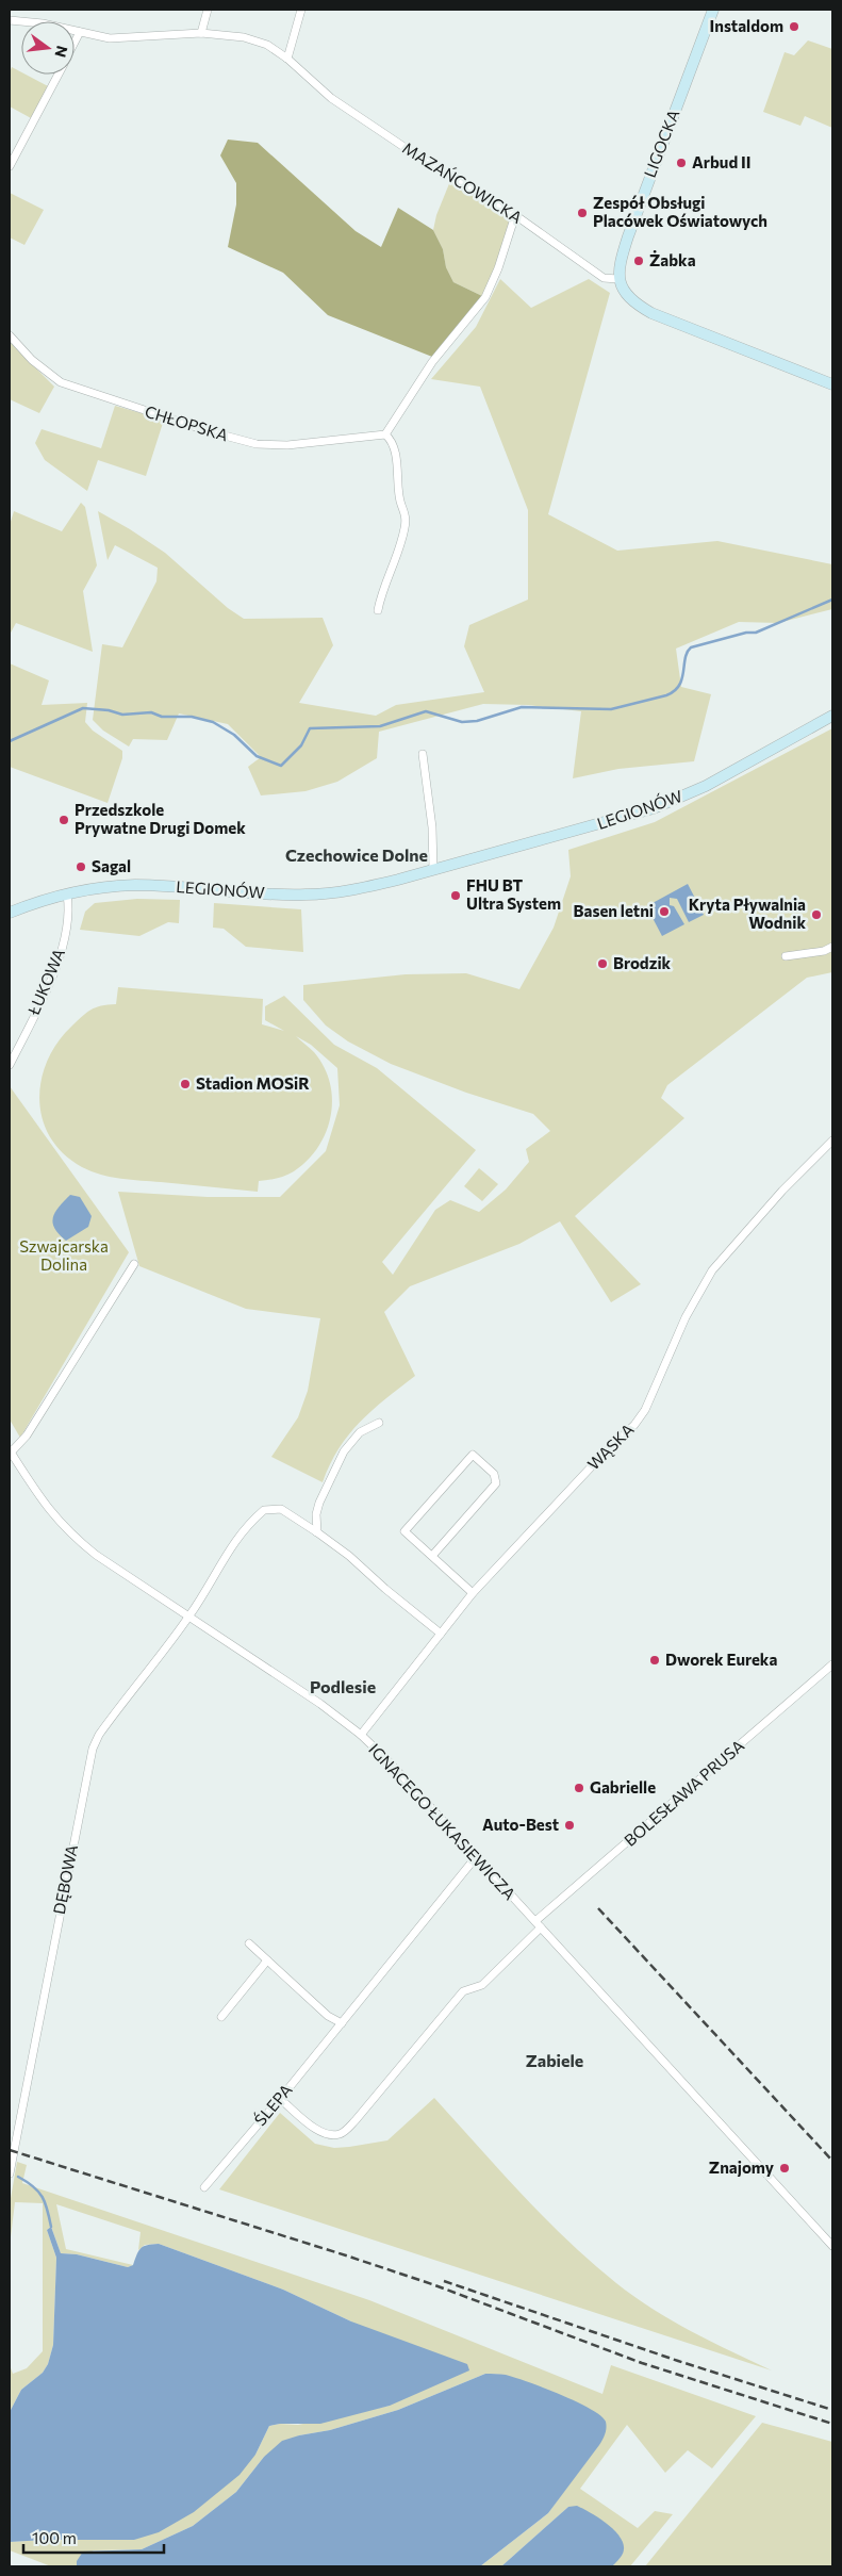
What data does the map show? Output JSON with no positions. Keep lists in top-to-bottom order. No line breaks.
{"streets":{"street":["LIGOCKA","MAZAŃCOWICKA","CHŁOPSKA","LEGIONÓW","ŁUKOWA","WĄSKA","BOLESŁAWA PRUSA","IGNACEGO ŁUKASIEWICZA","DĘBOWA","ŚLEPA"]},"crossings":[["LIGOCKA","MAZAŃCOWICKA"],["LEGIONÓW","ŁUKOWA"],["WĄSKA","IGNACEGO ŁUKASIEWICZA"],["WĄSKA","DĘBOWA"],["BOLESŁAWA PRUSA","IGNACEGO ŁUKASIEWICZA"],["BOLESŁAWA PRUSA","ŚLEPA"],["IGNACEGO ŁUKASIEWICZA","DĘBOWA"],["IGNACEGO ŁUKASIEWICZA","ŚLEPA"]],"districts":["Czechowice Dolne","Podlesie","Zabiele"],"parks":["Szwajcarska Dolina"],"places":["Instaldom","Arbud II","Zespół Obsługi Placówek Oświatowych","Żabka","Przedszkole Prywatne Drugi Domek","Sagal","FHU BT Ultra System","Basen letni","Kryta Pływalnia Wodnik","Brodzik","Stadion MOSiR","Dworek Eureka","Gabrielle","Auto-Best","Znajomy"],"scale_bar":"100 m","north":"right"}
